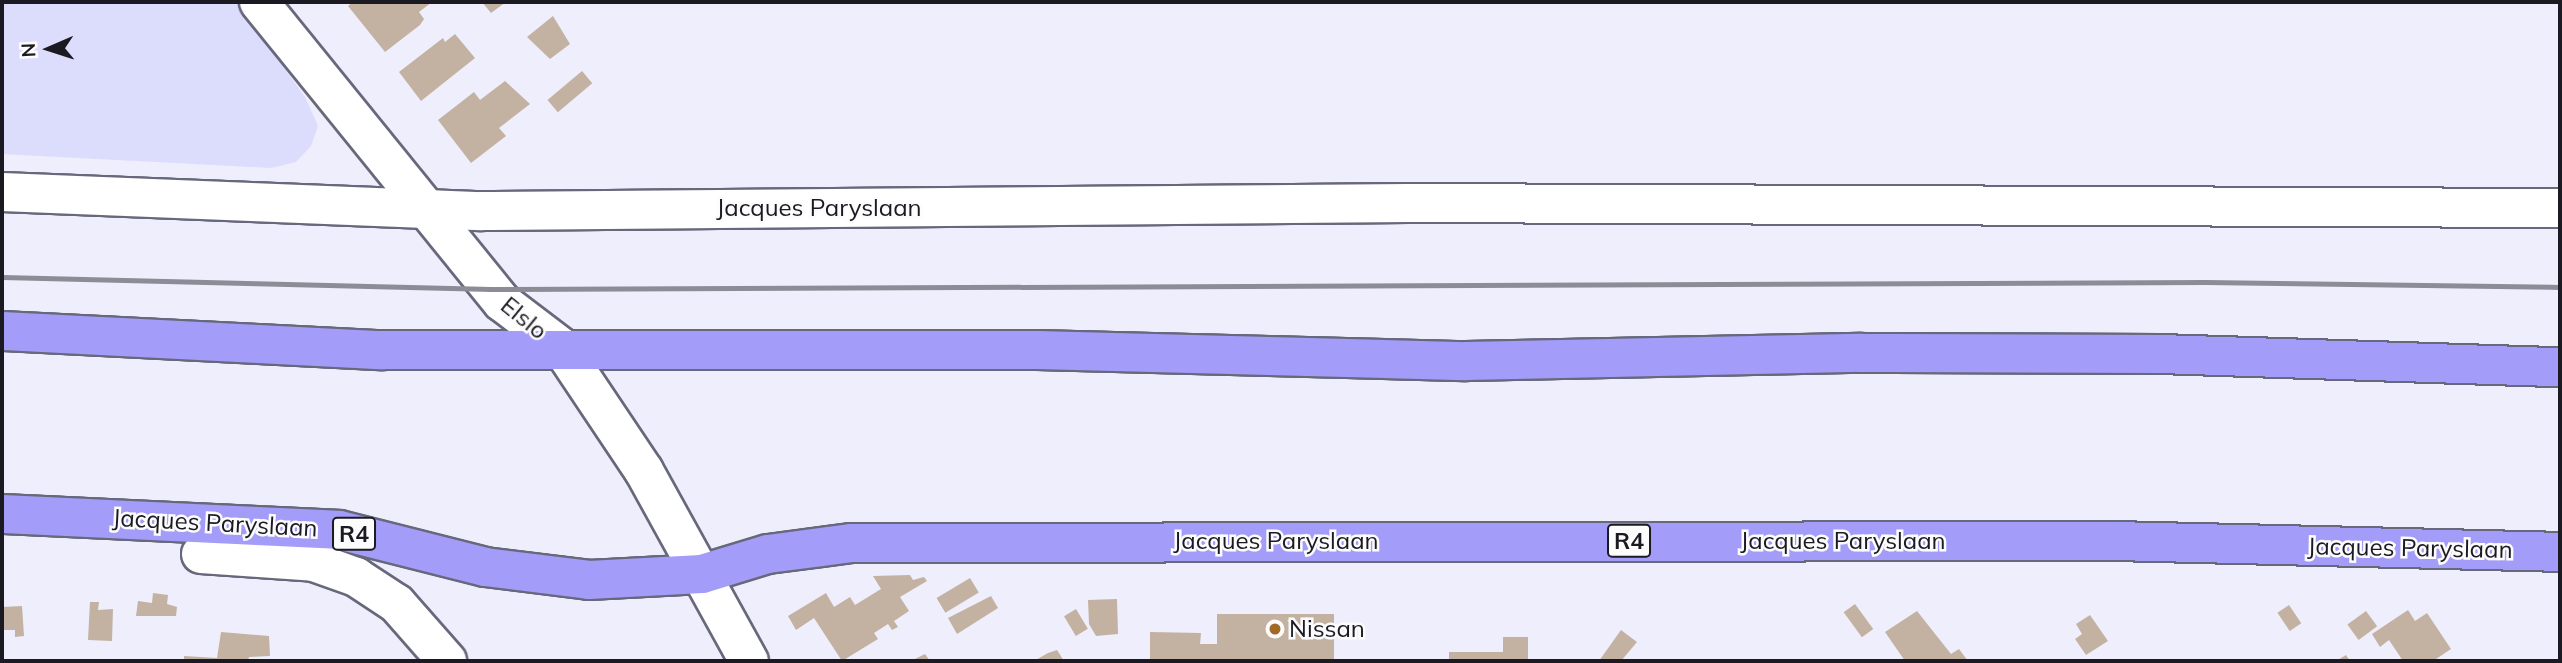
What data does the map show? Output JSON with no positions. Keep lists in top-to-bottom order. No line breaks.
{"streets":{"highway":["Jacques Paryslaan","R4"],"street":["Elslo"]},"crossings":[["Jacques Paryslaan","Elslo"]],"places":["Nissan"],"north":"left"}
